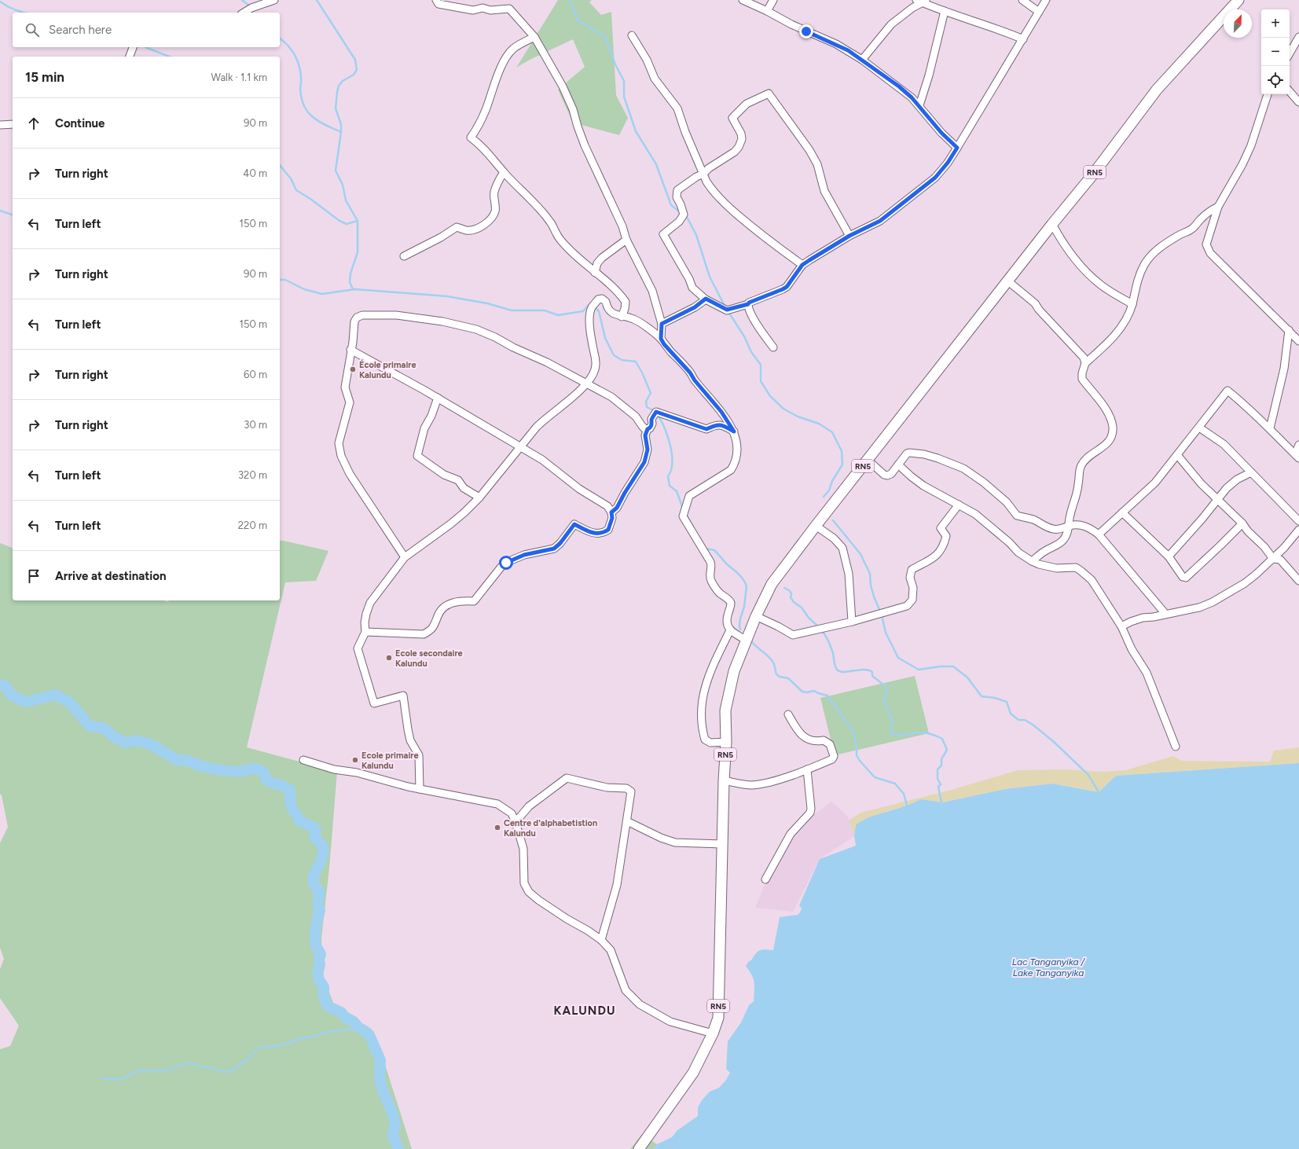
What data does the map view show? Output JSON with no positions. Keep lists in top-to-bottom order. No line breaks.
{"streets":{"highway":["RN5"]},"districts":["KALUNDU"],"water":["Lac Tanganyika / Lake Tanganyika"],"places":["École primaire Kalundu","Ecole secondaire Kalundu","Ecole primaire Kalundu","Centre d'alphabetistion Kalundu"],"north":"top right","page":{"map_buttons":["+","−"],"search":"Search here","heading":["15 min","Walk · 1.1 km"],"list":[["Continue","90 m"],["Turn right","40 m"],["Turn left","150 m"],["Turn right","90 m"],["Turn left","150 m"],["Turn right","60 m"],["Turn right","30 m"],["Turn left","320 m"],["Turn left","220 m"],"Arrive at destination"]}}
